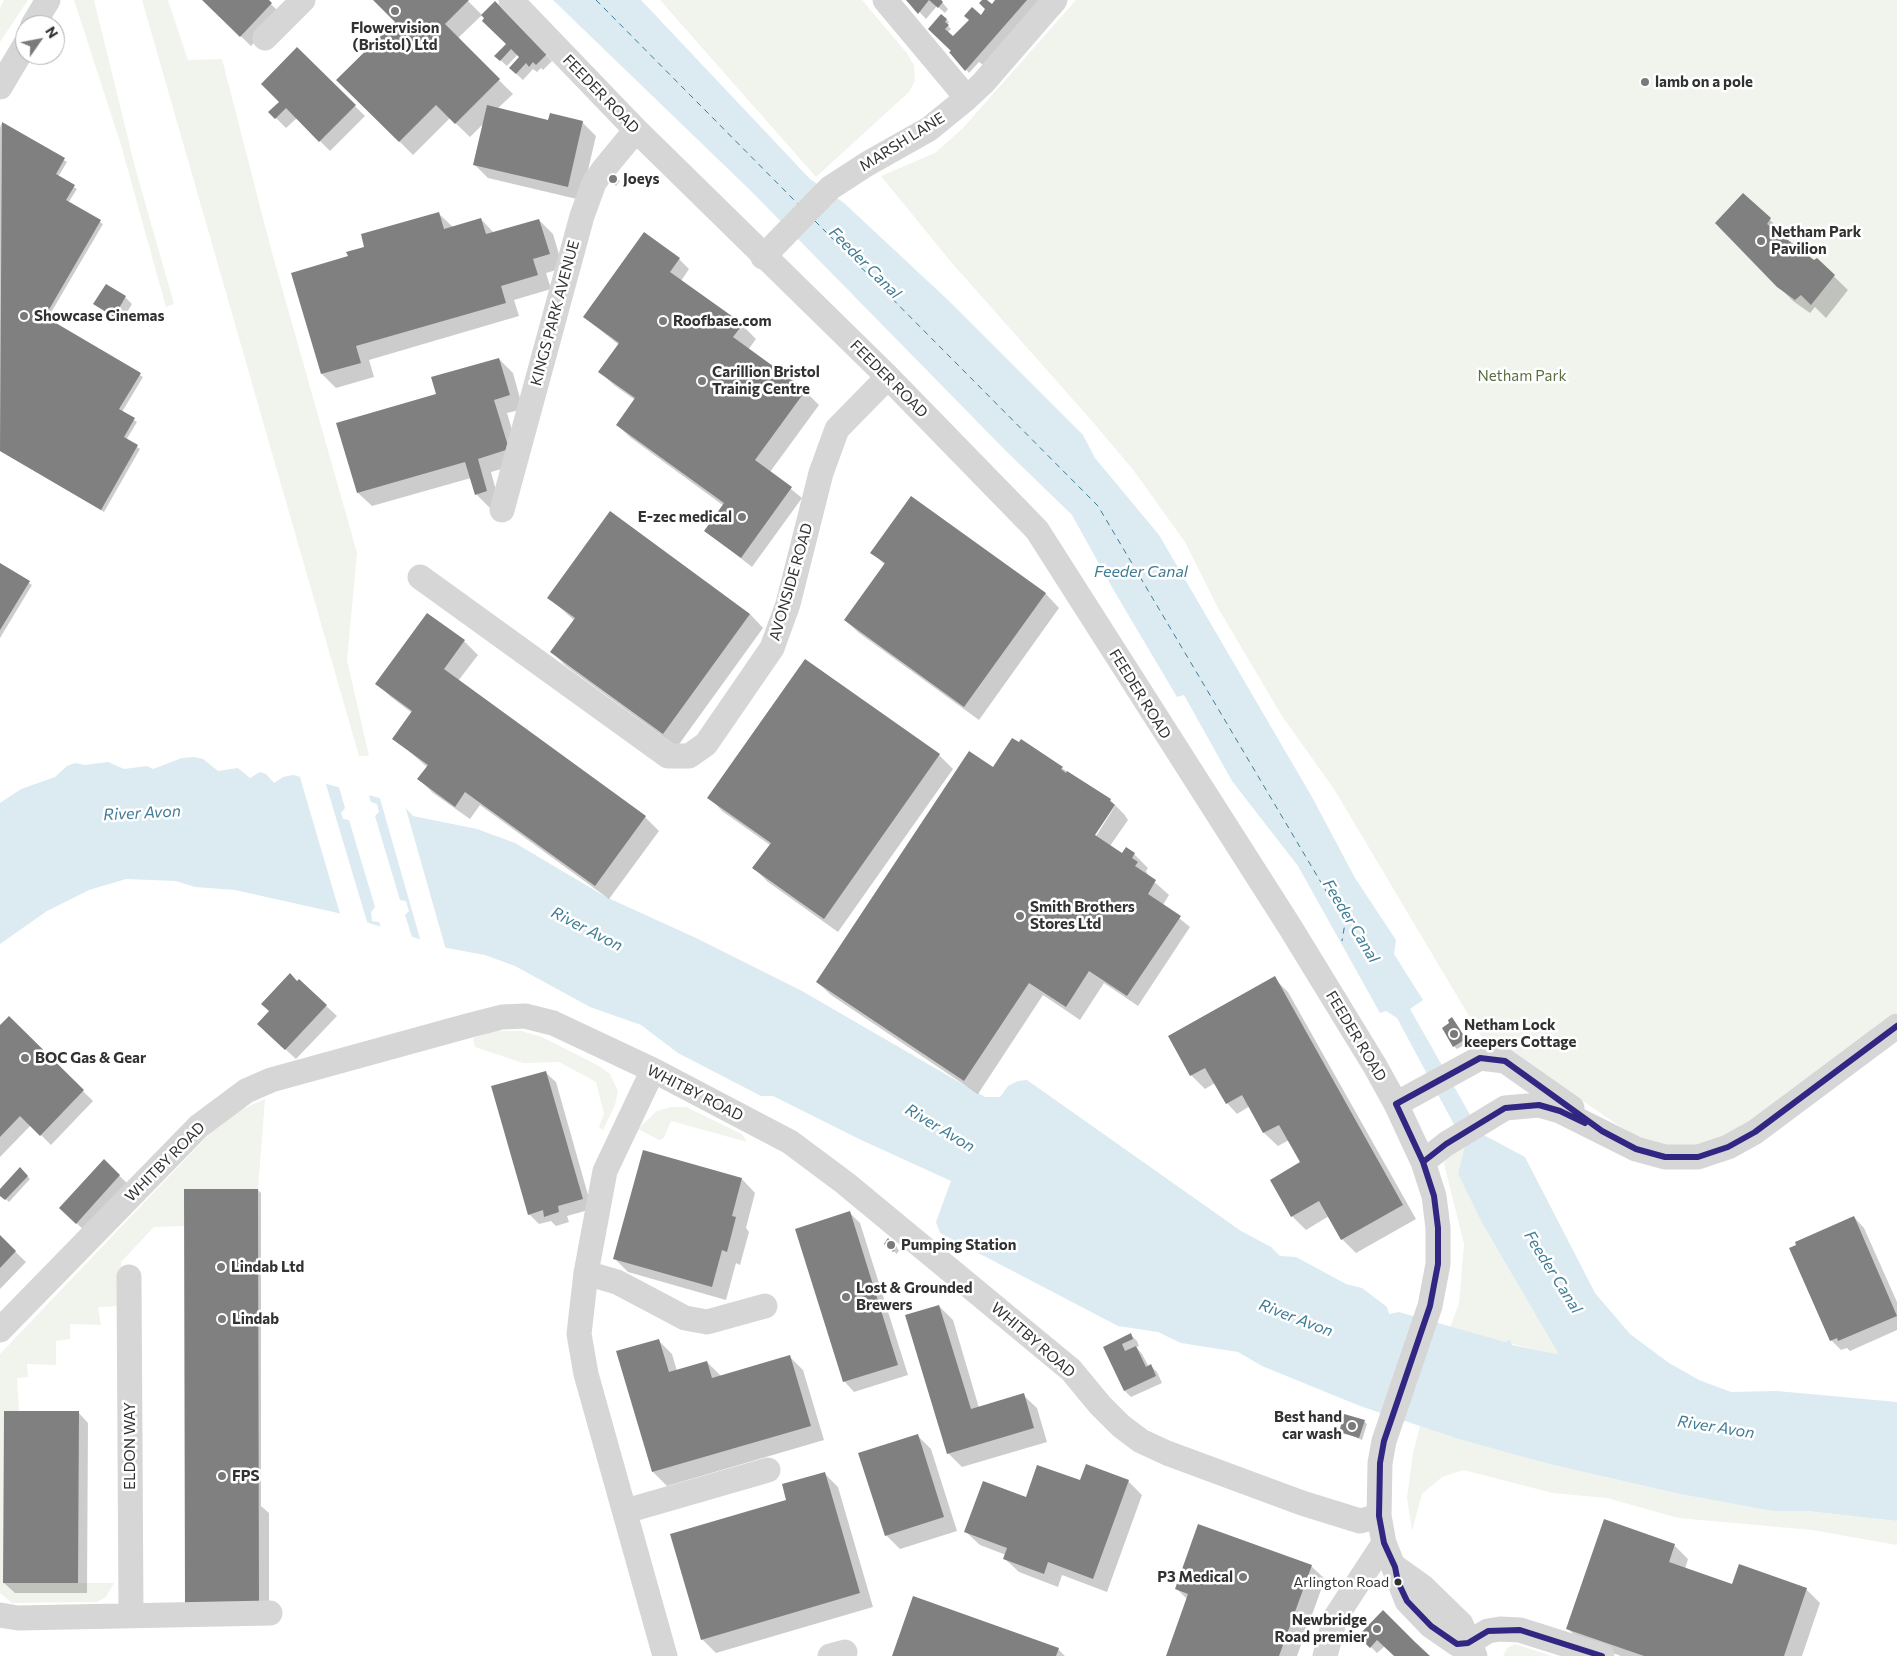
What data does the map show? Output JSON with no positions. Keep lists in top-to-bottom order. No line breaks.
{"streets":{"street":["FEEDER ROAD","MARSH LANE","KINGS PARK AVENUE","AVONSIDE ROAD","WHITBY ROAD","ELDON WAY"]},"crossings":[["FEEDER ROAD","MARSH LANE"],["FEEDER ROAD","KINGS PARK AVENUE"],["FEEDER ROAD","AVONSIDE ROAD"],["FEEDER ROAD","WHITBY ROAD"]],"water":["Feeder Canal","River Avon"],"parks":["Netham Park"],"places":["Flowervision (Bristol) Ltd","lamb on a pole","Joeys","Netham Park Pavilion","Showcase Cinemas","Roofbase.com","Carillion Bristol Trainig Centre","E-zec medical","Smith Brothers Stores Ltd","Netham Lock keepers Cottage","BOC Gas & Gear","Pumping Station","Lindab Ltd","Lost & Grounded Brewers","Lindab","Best hand car wash","FPS","P3 Medical","Arlington Road","Newbridge Road premier"],"north":"top right"}
